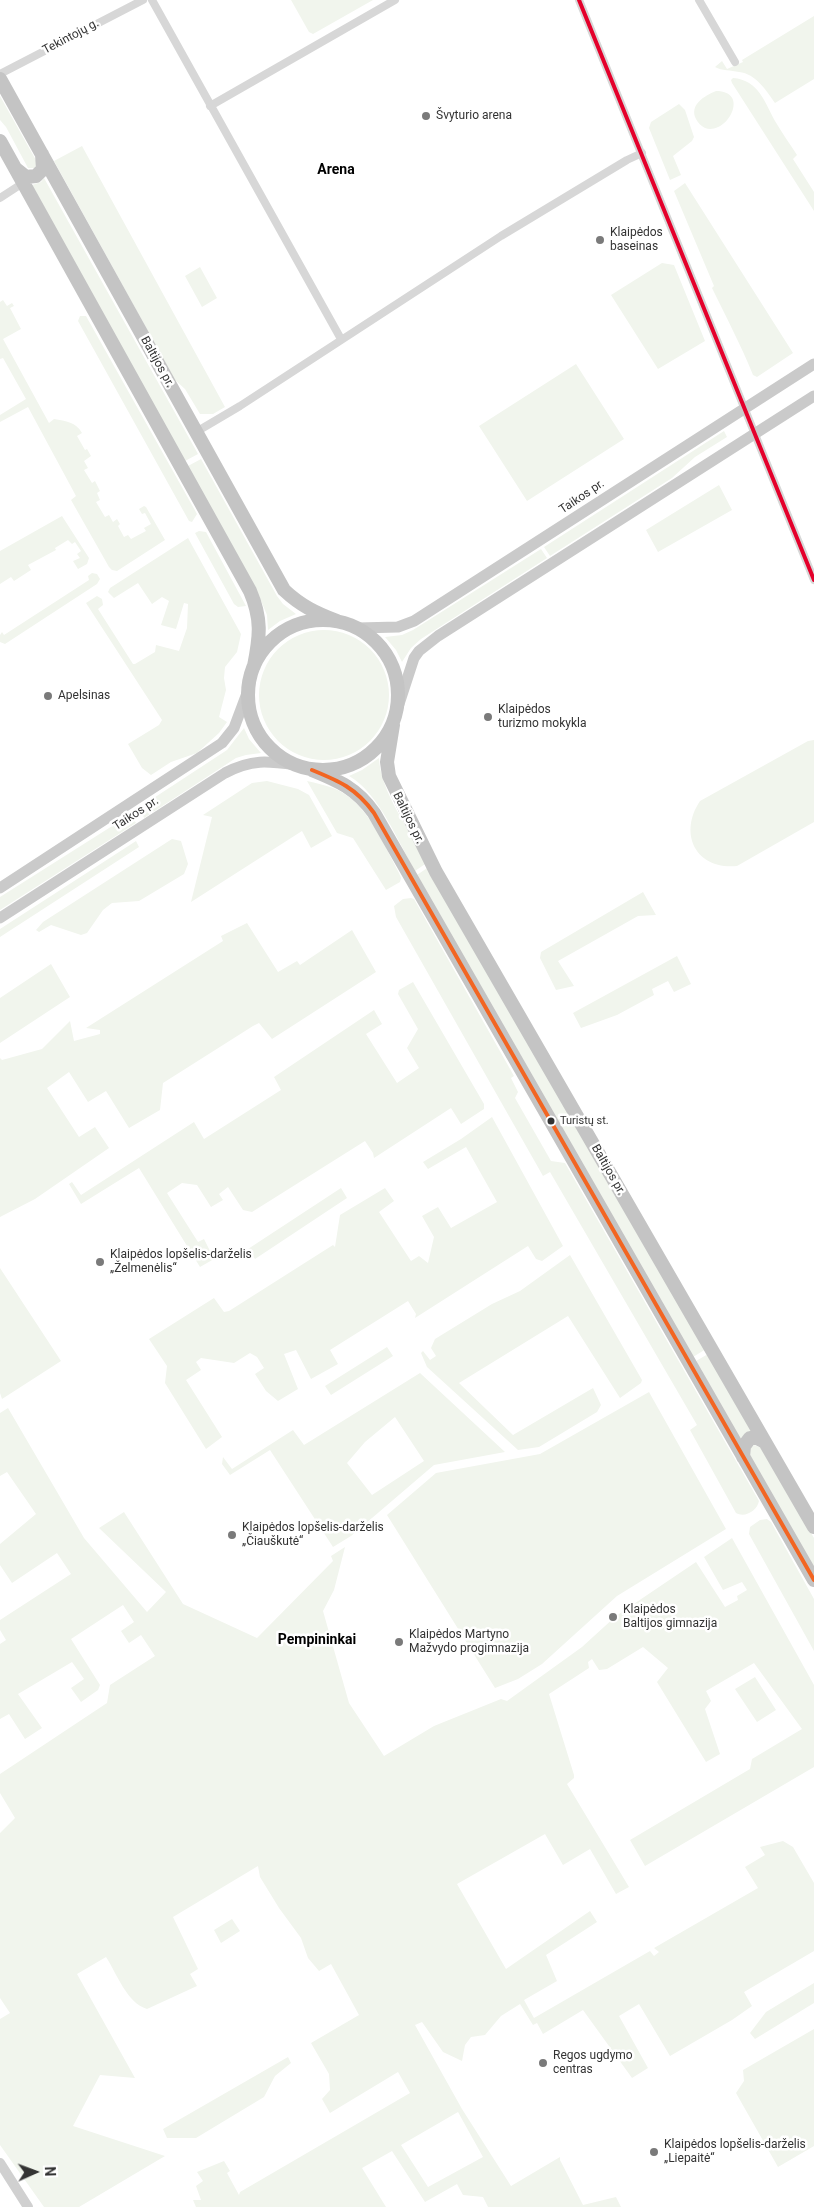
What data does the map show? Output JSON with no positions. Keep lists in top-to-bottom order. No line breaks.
{"streets":{"highway":["Baltijos pr."],"main road":["Taikos pr."],"street":["Tekintojų g."]},"crossings":[["Baltijos pr.","Taikos pr."]],"districts":["Arena","Pempininkai"],"places":["Švyturio arena","Klaipėdos baseinas","Apelsinas","Klaipėdos turizmo mokykla","Turistų st.","Klaipėdos lopšelis-darželis „Želmenėlis“","Klaipėdos lopšelis-darželis „Čiauškutė“","Klaipėdos Baltijos gimnazija","Klaipėdos Martyno Mažvydo progimnazija","Regos ugdymo centras","Klaipėdos lopšelis-darželis „Liepaitė“"],"north":"right"}
